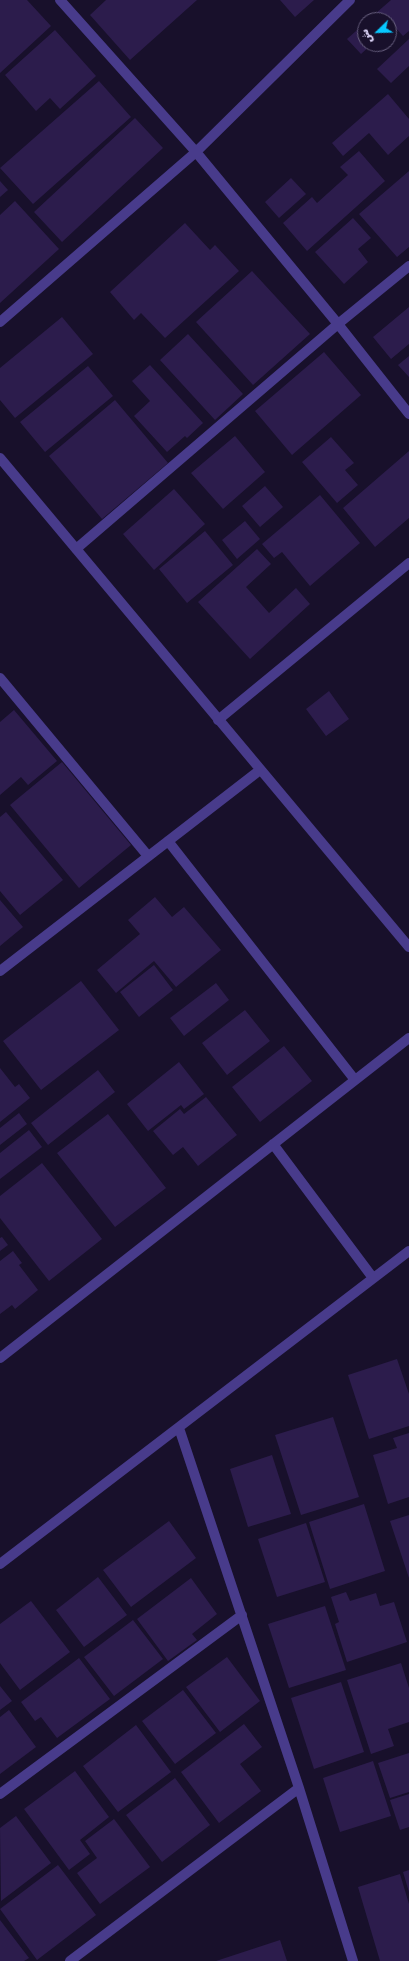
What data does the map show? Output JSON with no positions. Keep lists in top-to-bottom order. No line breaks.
{"north":"bottom left"}
